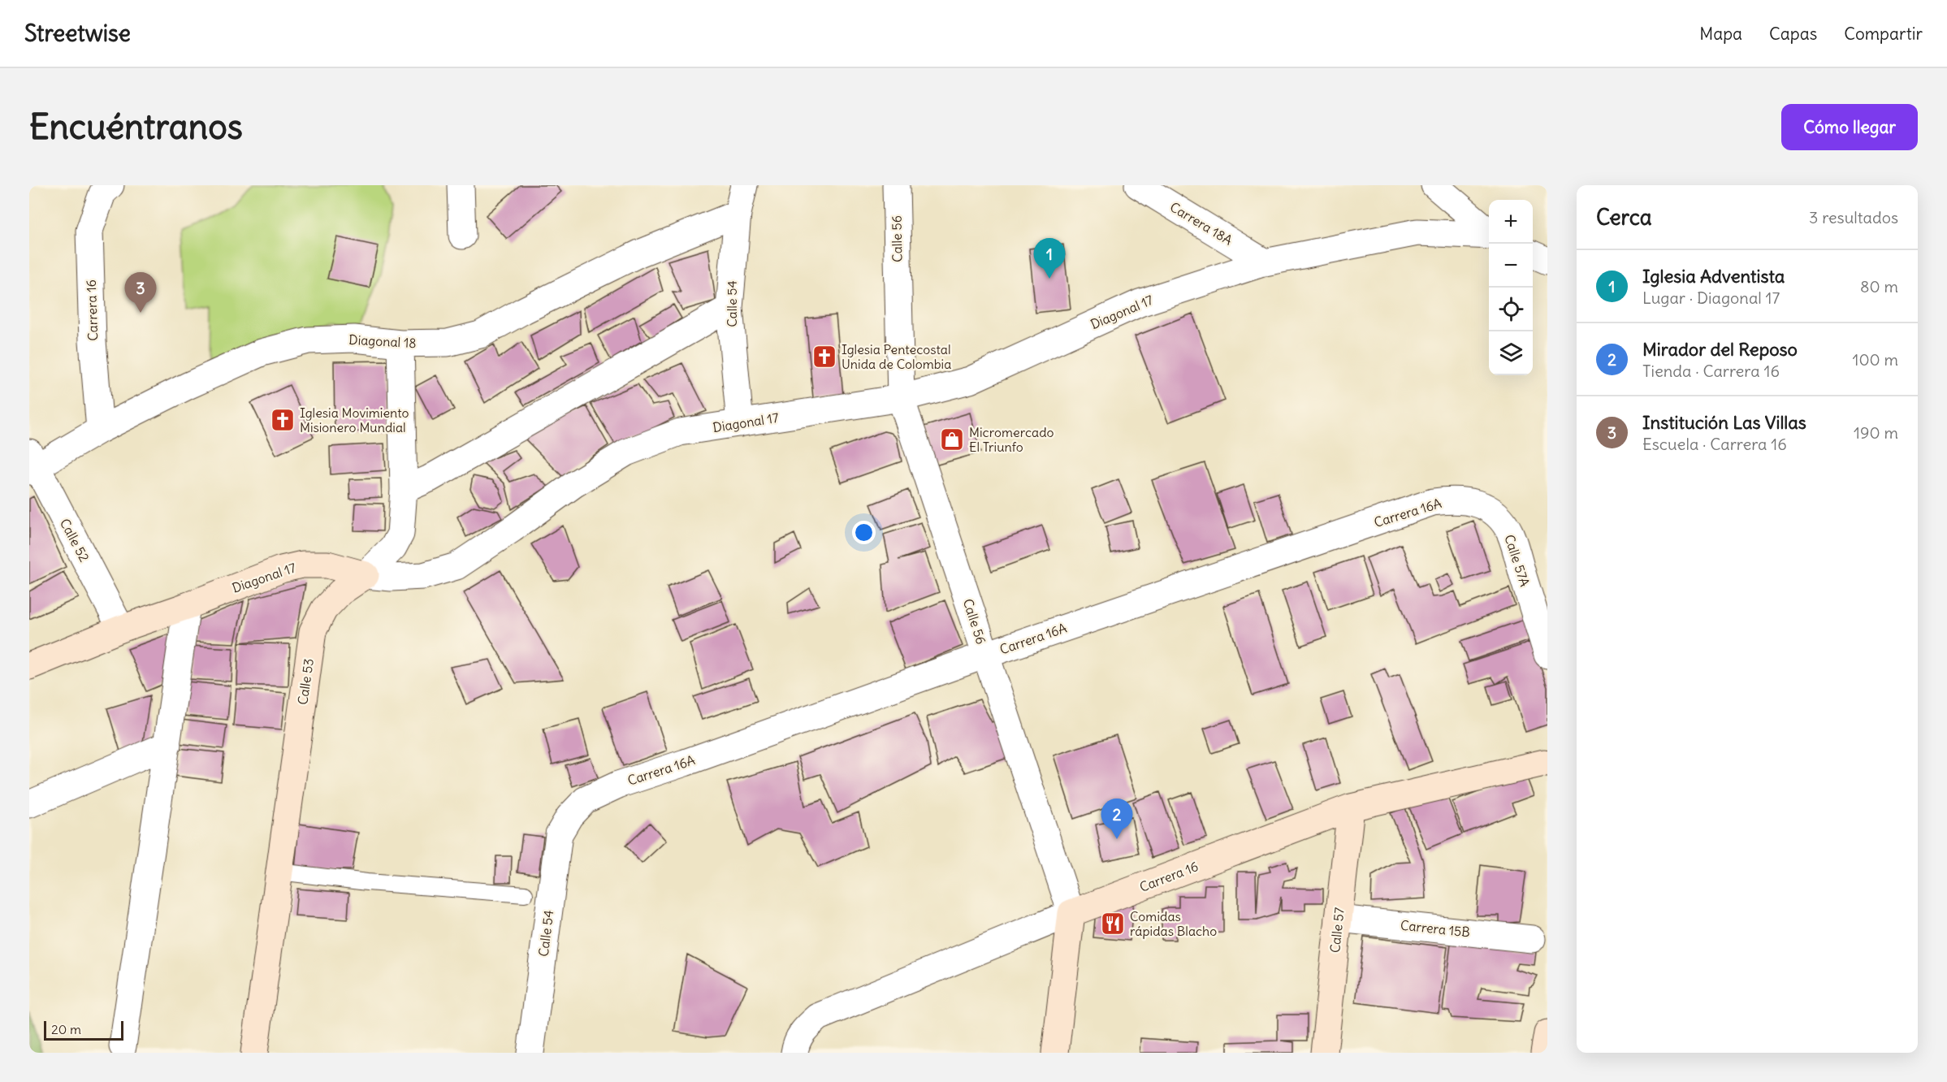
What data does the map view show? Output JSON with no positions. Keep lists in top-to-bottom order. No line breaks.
{"streets":{"street":["Carrera 18A","Calle 56","Calle 54","Carrera 16","Diagonal 17","Diagonal 18","Carrera 16A","Calle 52","Calle 57A","Calle 53","Carrera 15B","Calle 57"]},"crossings":[["Carrera 18A","Diagonal 17"],["Calle 56","Carrera 16"],["Calle 56","Diagonal 17"],["Calle 56","Carrera 16A"],["Calle 54","Diagonal 17"],["Calle 54","Diagonal 18"],["Calle 54","Carrera 16A"],["Carrera 16","Diagonal 18"],["Carrera 16","Calle 57"],["Diagonal 17","Calle 52"],["Diagonal 17","Calle 53"],["Diagonal 18","Calle 52"],["Diagonal 18","Calle 53"],["Carrera 16A","Calle 57A"],["Carrera 15B","Calle 57"]],"places":{"church":["Iglesia Pentecostal Unida de Colombia","Iglesia Movimiento Misionero Mundial"],"shop":["Micromercado El Triunfo"],"restaurant":["Comidas rápidas Blacho"]},"scale_bar":"20 m","page":{"header":"Streetwise","nav":["Mapa","Capas","Compartir"],"buttons":"Cómo llegar","title":"Encuéntranos","heading":["Cerca","3 resultados"],"map_buttons":["+","−"],"pins":["1","3","2"],"list":[{"mark":"1","name":"Iglesia Adventista","note":"Lugar · Diagonal 17","value":"80 m"},{"mark":"2","name":"Mirador del Reposo","note":"Tienda · Carrera 16","value":"100 m"},{"mark":"3","name":"Institución Las Villas","note":"Escuela · Carrera 16","value":"190 m"}],"scale":"20 m"}}
